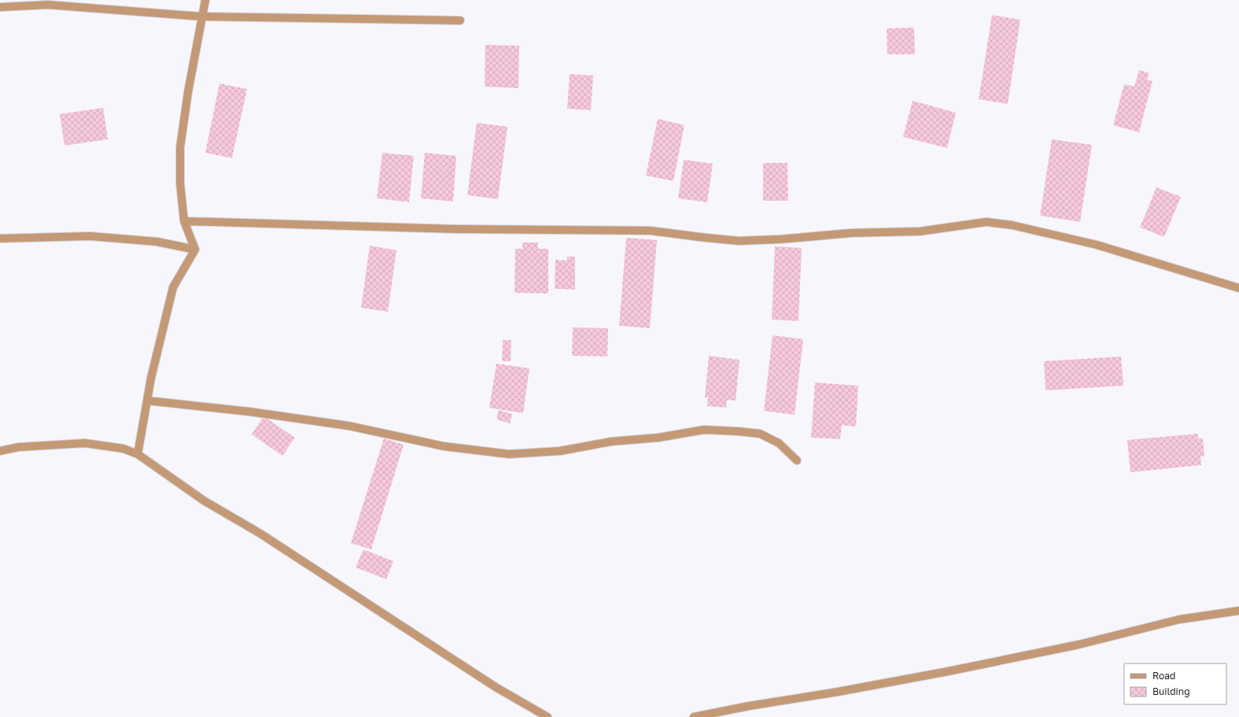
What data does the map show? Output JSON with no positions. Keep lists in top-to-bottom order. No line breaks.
{"legend":["Road","Building"]}
